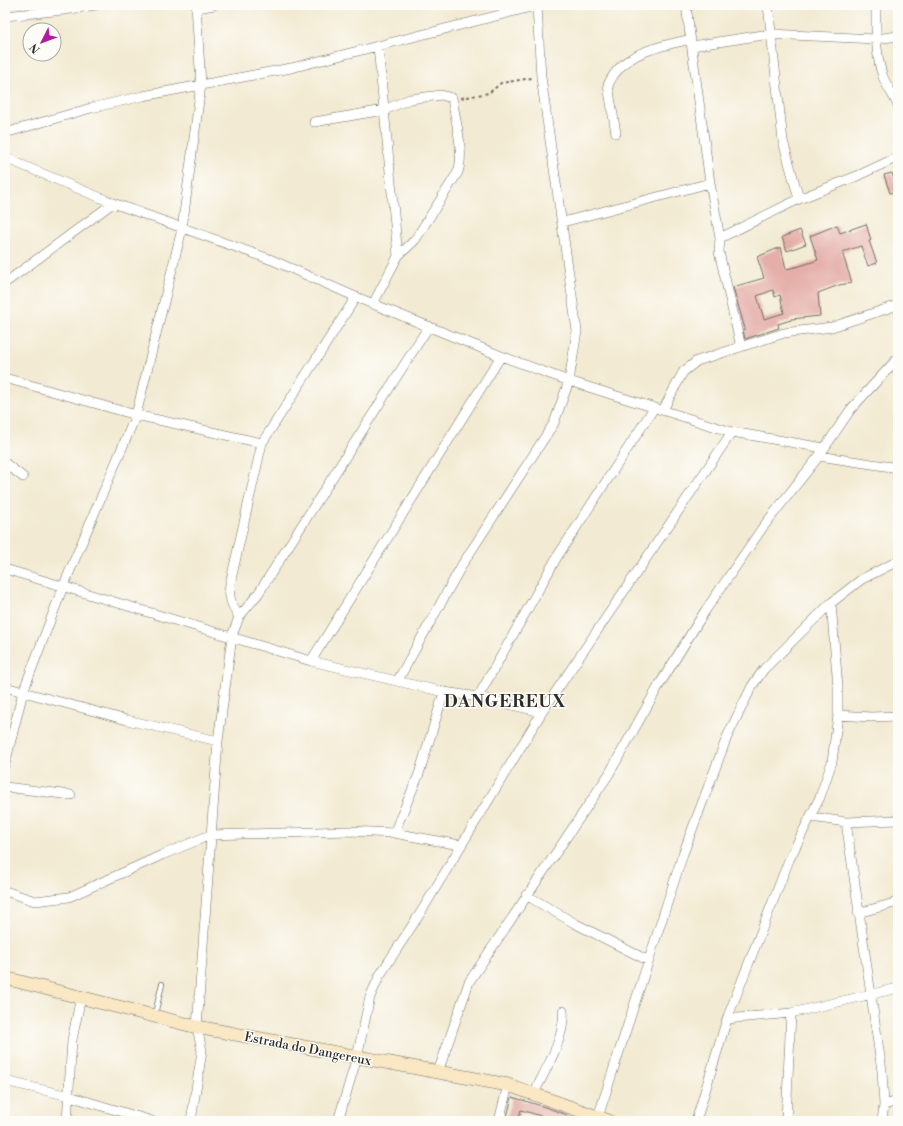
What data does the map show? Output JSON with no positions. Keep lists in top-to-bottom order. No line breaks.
{"streets":{"main road":["Estrada do Dangereux"]},"districts":["DANGEREUX"],"north":"bottom left"}
